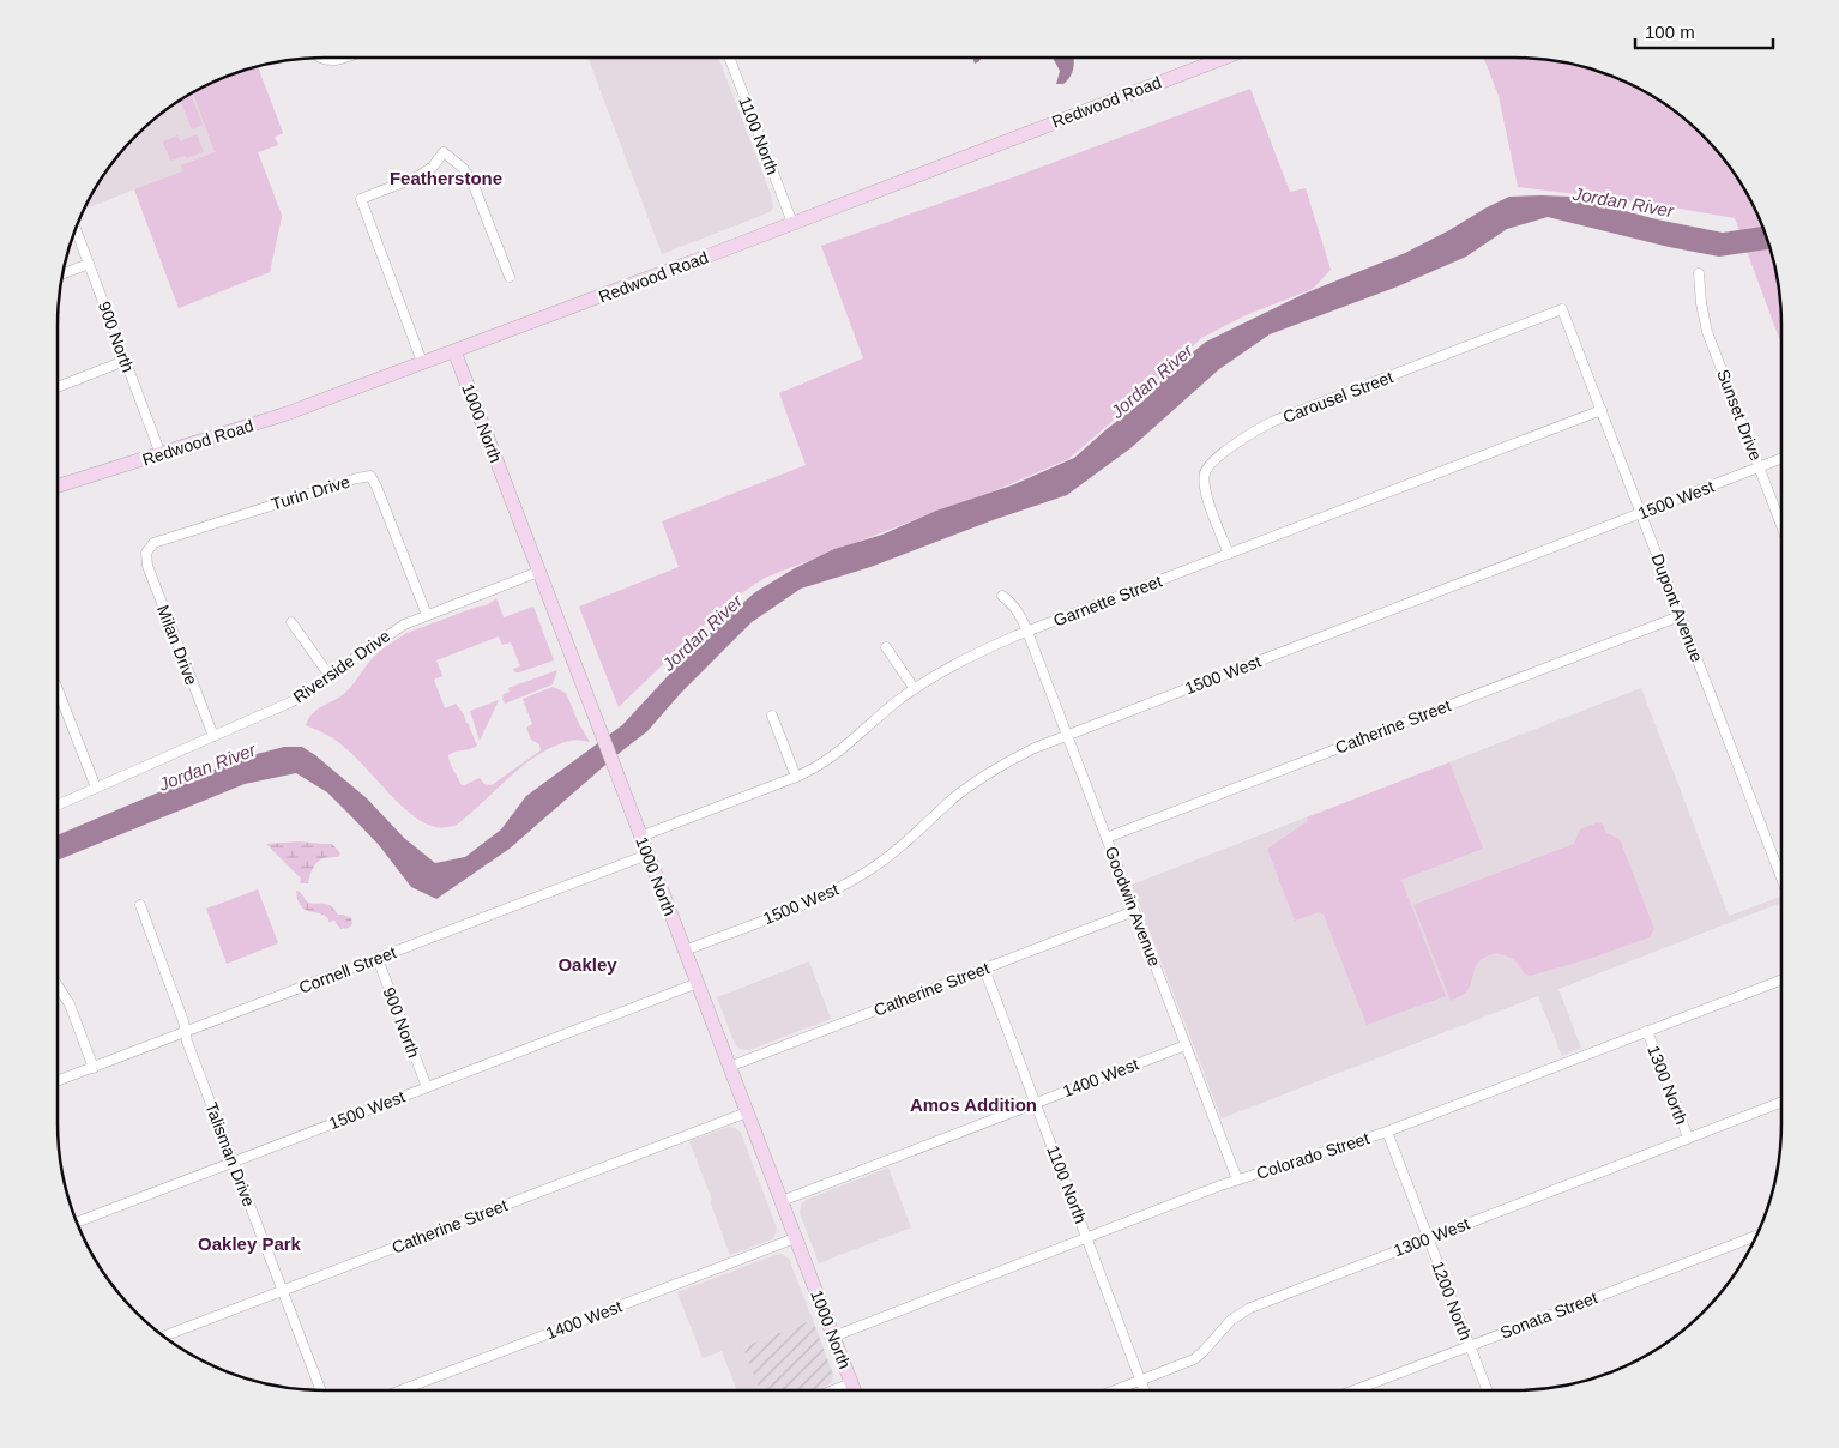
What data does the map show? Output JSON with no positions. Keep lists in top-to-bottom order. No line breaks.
{"streets":{"main road":["Redwood Road","1000 North"],"street":["1100 North","900 North","Carousel Street","Sunset Drive","Turin Drive","1500 West","Garnette Street","Dupont Avenue","Milan Drive","Riverside Drive","Catherine Street","Goodwin Avenue","Cornell Street","1400 West","1300 North","Talisman Drive","Colorado Street","1300 West","1200 North","Sonata Street"]},"crossings":[["Redwood Road","1100 North"],["Redwood Road","900 North"],["Redwood Road","1000 North"],["1100 North","Catherine Street"],["1100 North","1400 West"],["1100 North","Colorado Street"],["1100 North","1300 West"],["900 North","1500 West"],["900 North","Cornell Street"],["Carousel Street","Garnette Street"],["Carousel Street","Dupont Avenue"],["Sunset Drive","1500 West"],["1000 North","1500 West"],["1000 North","Garnette Street"],["1000 North","Riverside Drive"],["1000 North","Catherine Street"],["1000 North","Cornell Street"],["1000 North","1400 West"],["1000 North","Colorado Street"],["Turin Drive","Milan Drive"],["Turin Drive","Riverside Drive"],["1500 West","Dupont Avenue"],["1500 West","Goodwin Avenue"],["1500 West","Talisman Drive"],["Garnette Street","Dupont Avenue"],["Garnette Street","Goodwin Avenue"],["Dupont Avenue","Catherine Street"],["Milan Drive","Riverside Drive"],["Catherine Street","Goodwin Avenue"],["Catherine Street","Talisman Drive"],["Goodwin Avenue","1400 West"],["Goodwin Avenue","Colorado Street"],["Cornell Street","Talisman Drive"],["1300 North","Colorado Street"],["1300 North","1300 West"],["Colorado Street","1200 North"],["1300 West","1200 North"],["1200 North","Sonata Street"]],"districts":["Featherstone","Oakley","Amos Addition","Oakley Park"],"water":["Jordan River"],"scale_bar":"100 m"}
